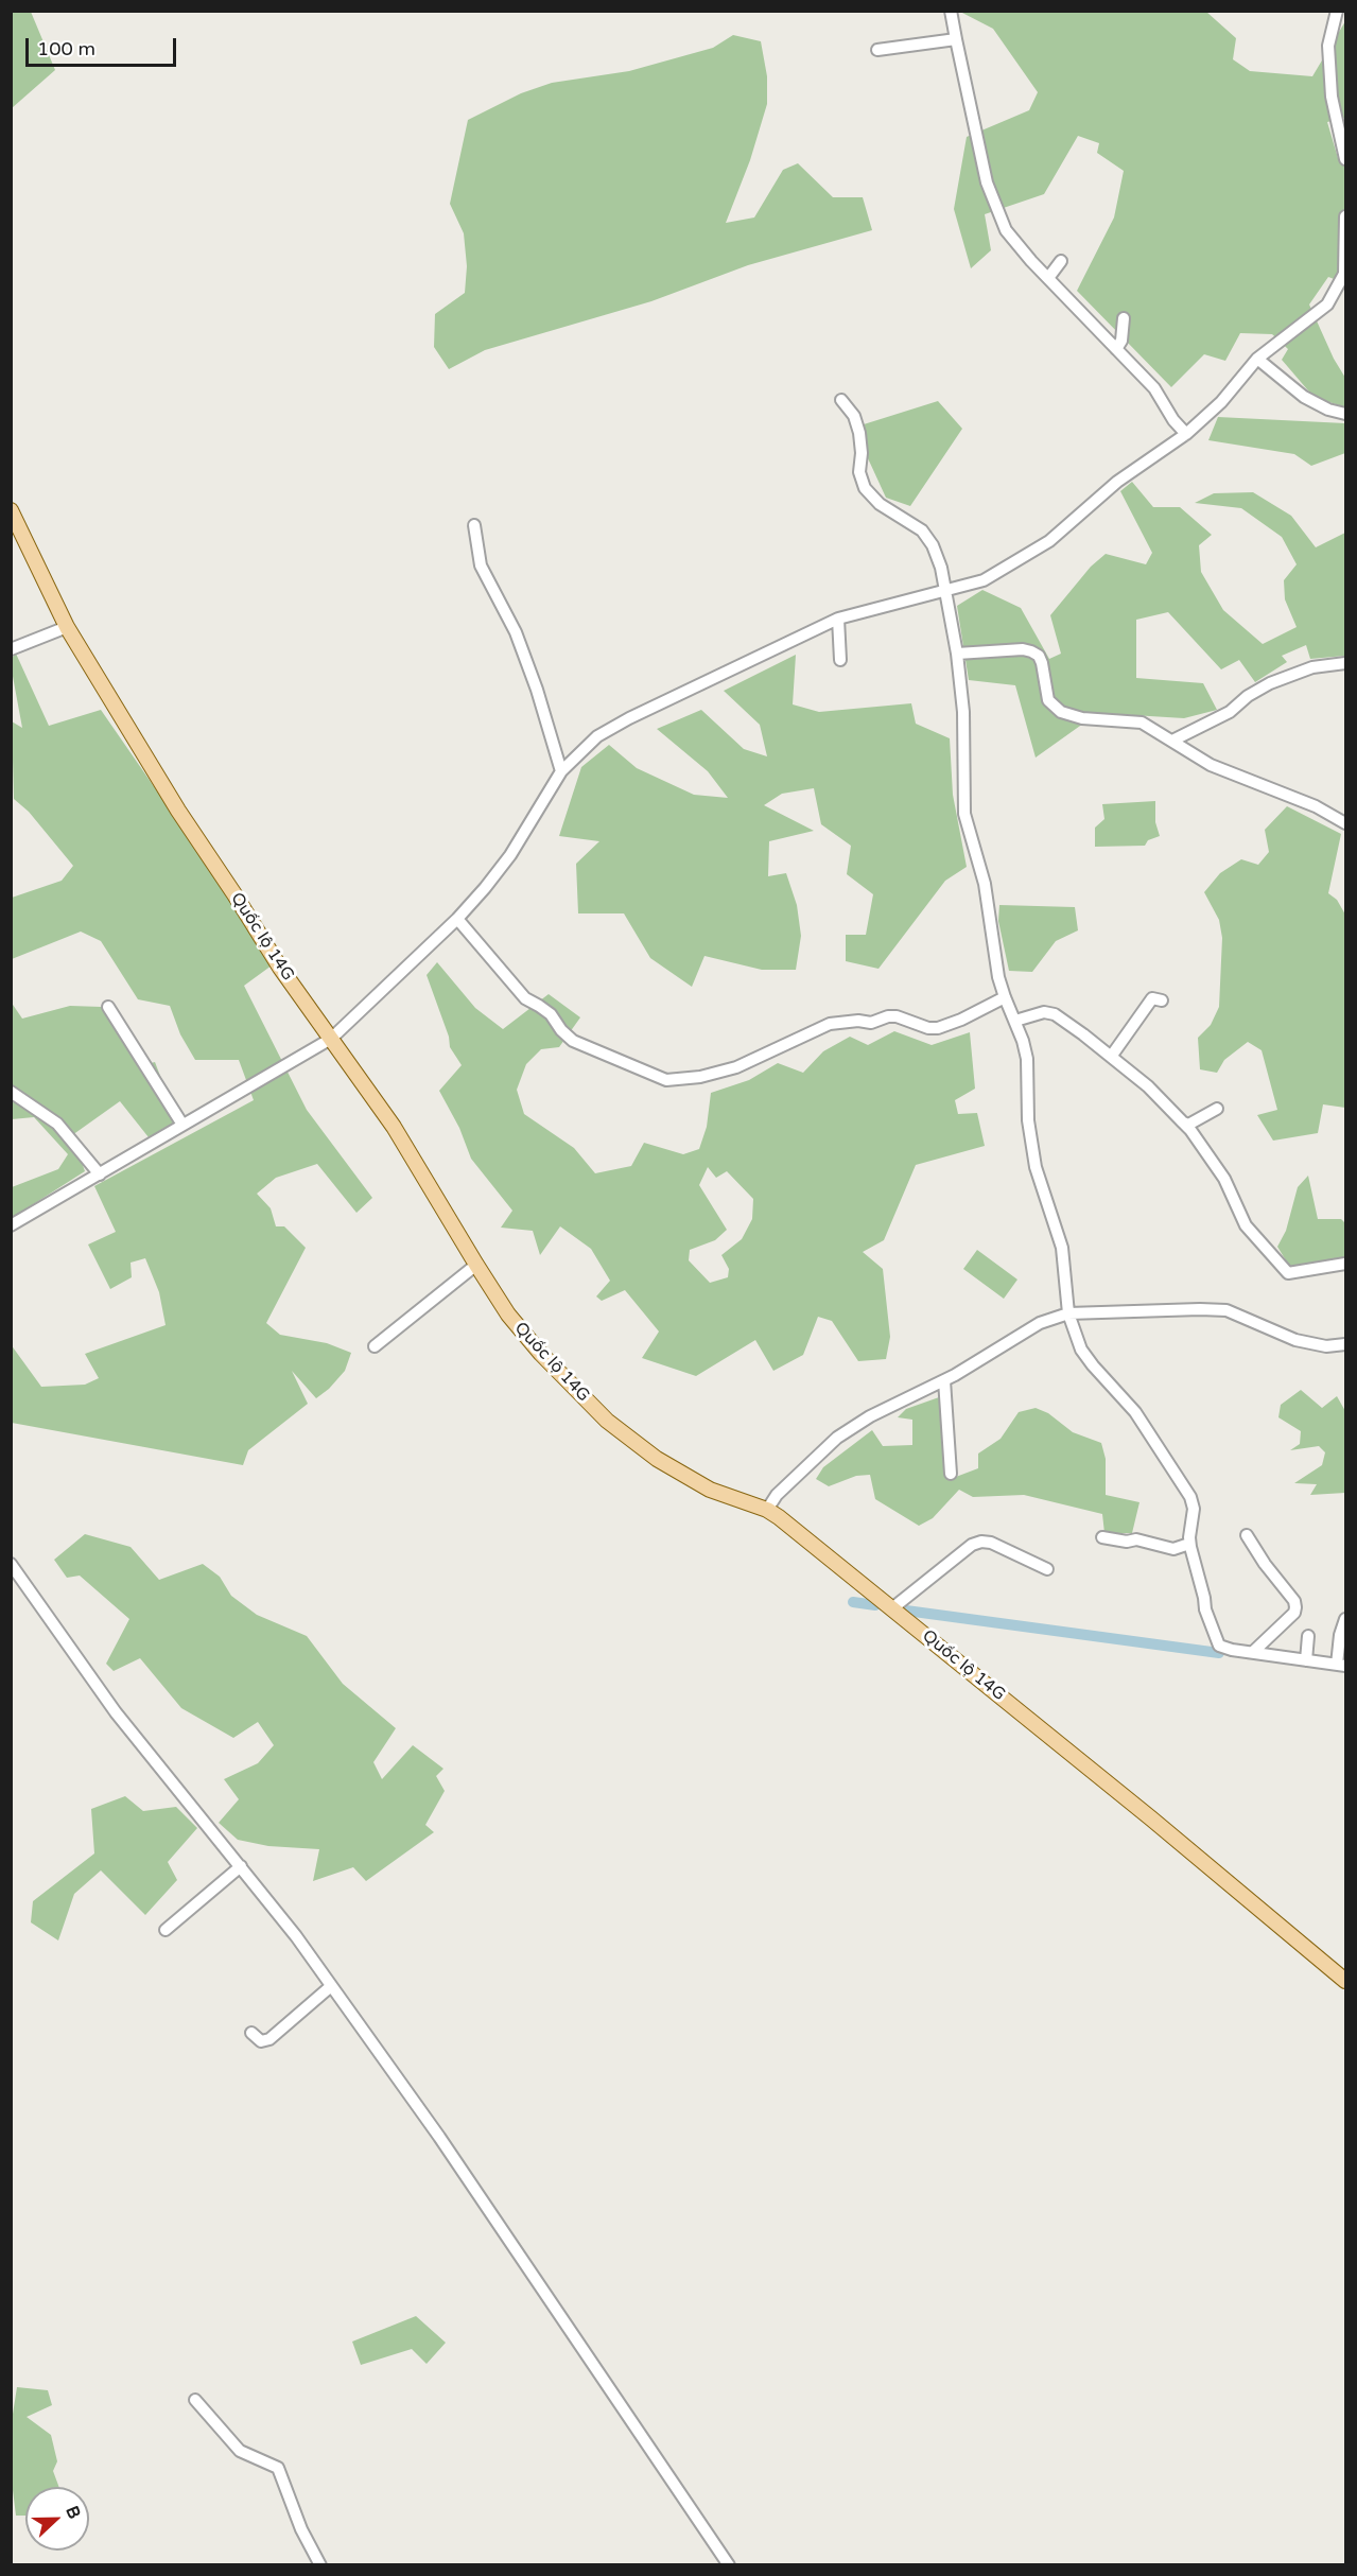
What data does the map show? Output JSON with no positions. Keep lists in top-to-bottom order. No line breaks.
{"streets":{"main road":["Quốc lộ 14G"]},"scale_bar":"100 m","north":"right"}
